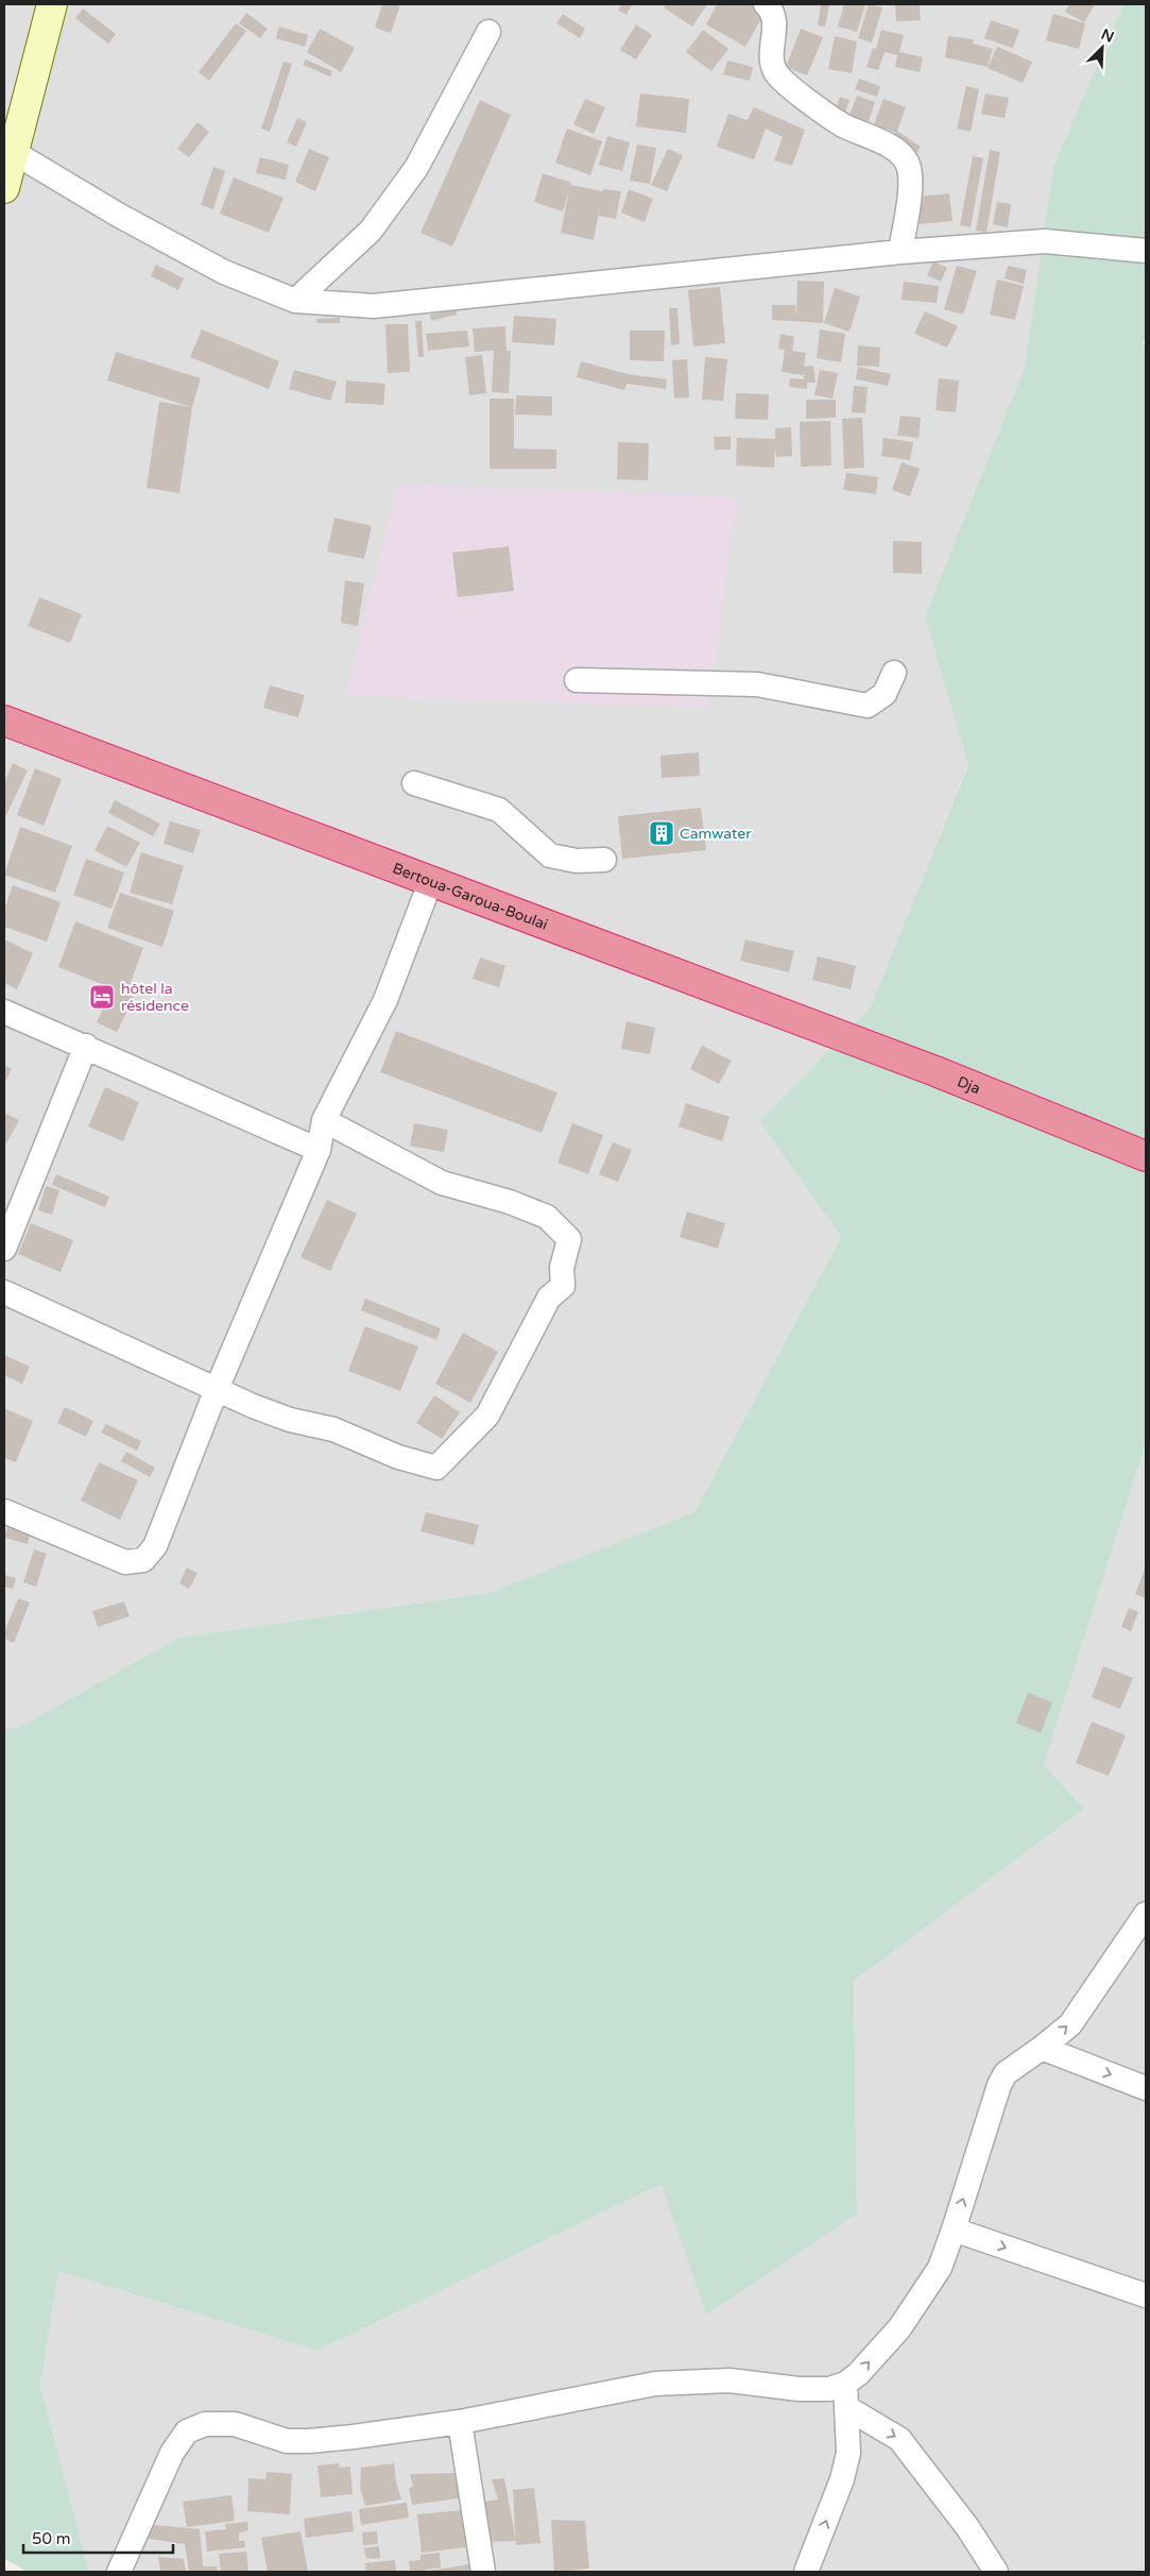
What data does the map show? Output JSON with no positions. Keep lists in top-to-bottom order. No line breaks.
{"streets":{"highway":["Bertoua-Garoua-Boulai","Dja"]},"crossings":[["Bertoua-Garoua-Boulai","Dja"]],"places":{"building":["Camwater"],"hotel":["hôtel la résidence"]},"scale_bar":"50 m","north":"top right"}
